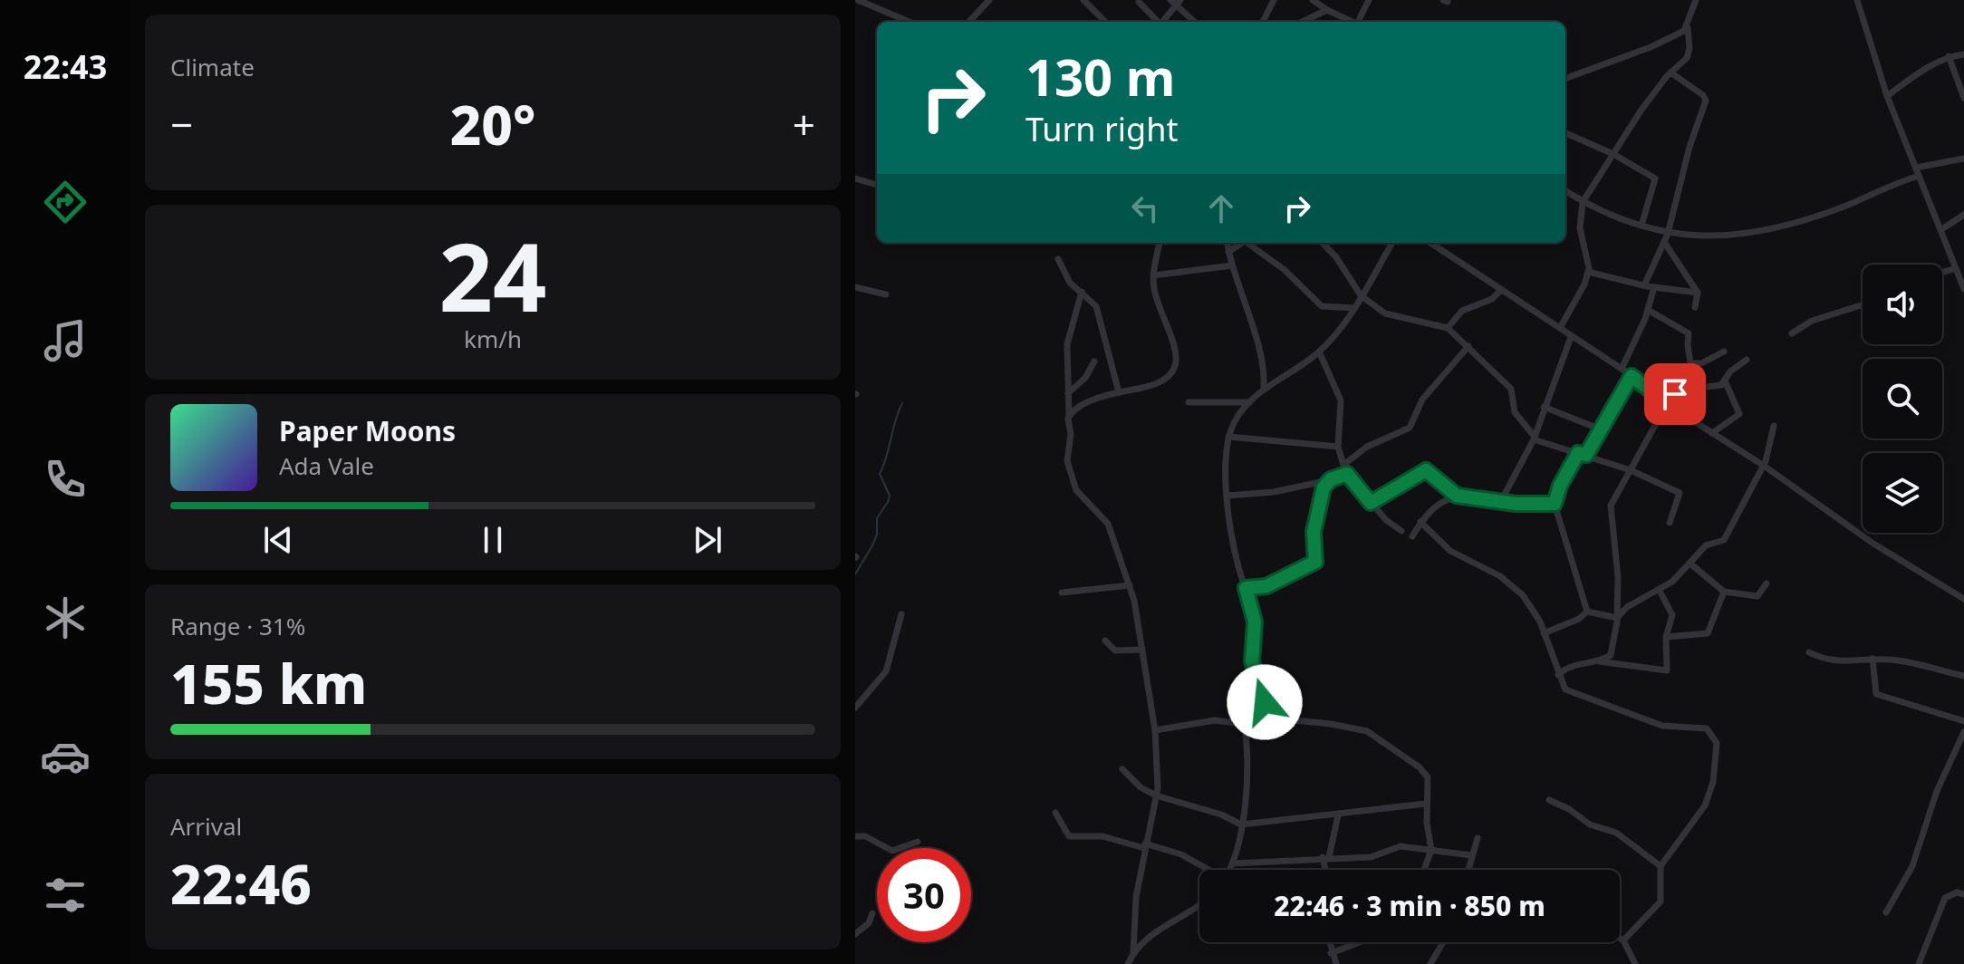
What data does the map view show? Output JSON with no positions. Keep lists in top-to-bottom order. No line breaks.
{"page":{"tabs":"22:43","tile":["Climate",["24","km/h"],["Range · 31%","155 km"],["Arrival","22:46"]],"turn":["130 m","Turn right"],"heat":["−","20°","+"],"song":["Paper Moons","Ada Vale"],"limit":"30","trip":"22:46 · 3 min · 850 m"}}
